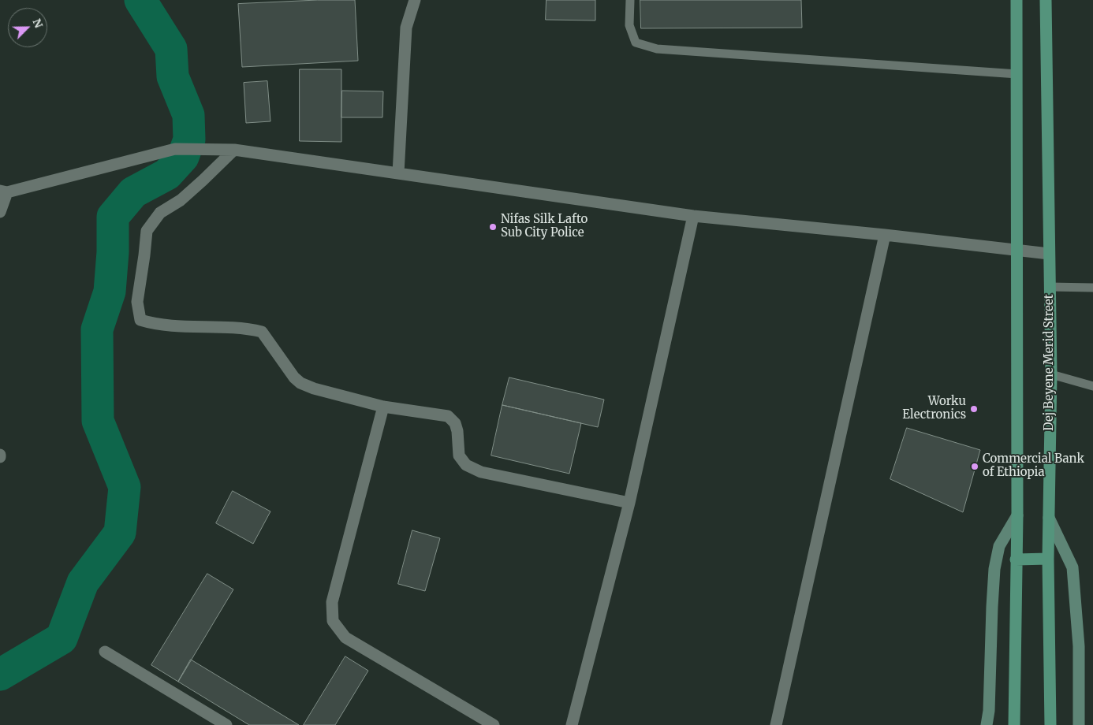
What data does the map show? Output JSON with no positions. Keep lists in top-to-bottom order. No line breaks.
{"streets":{"main road":["Dej Beyene Merid Street"]},"places":["Nifas Silk Lafto Sub City Police","Worku Electronics","Commercial Bank of Ethiopia"],"north":"top right"}
